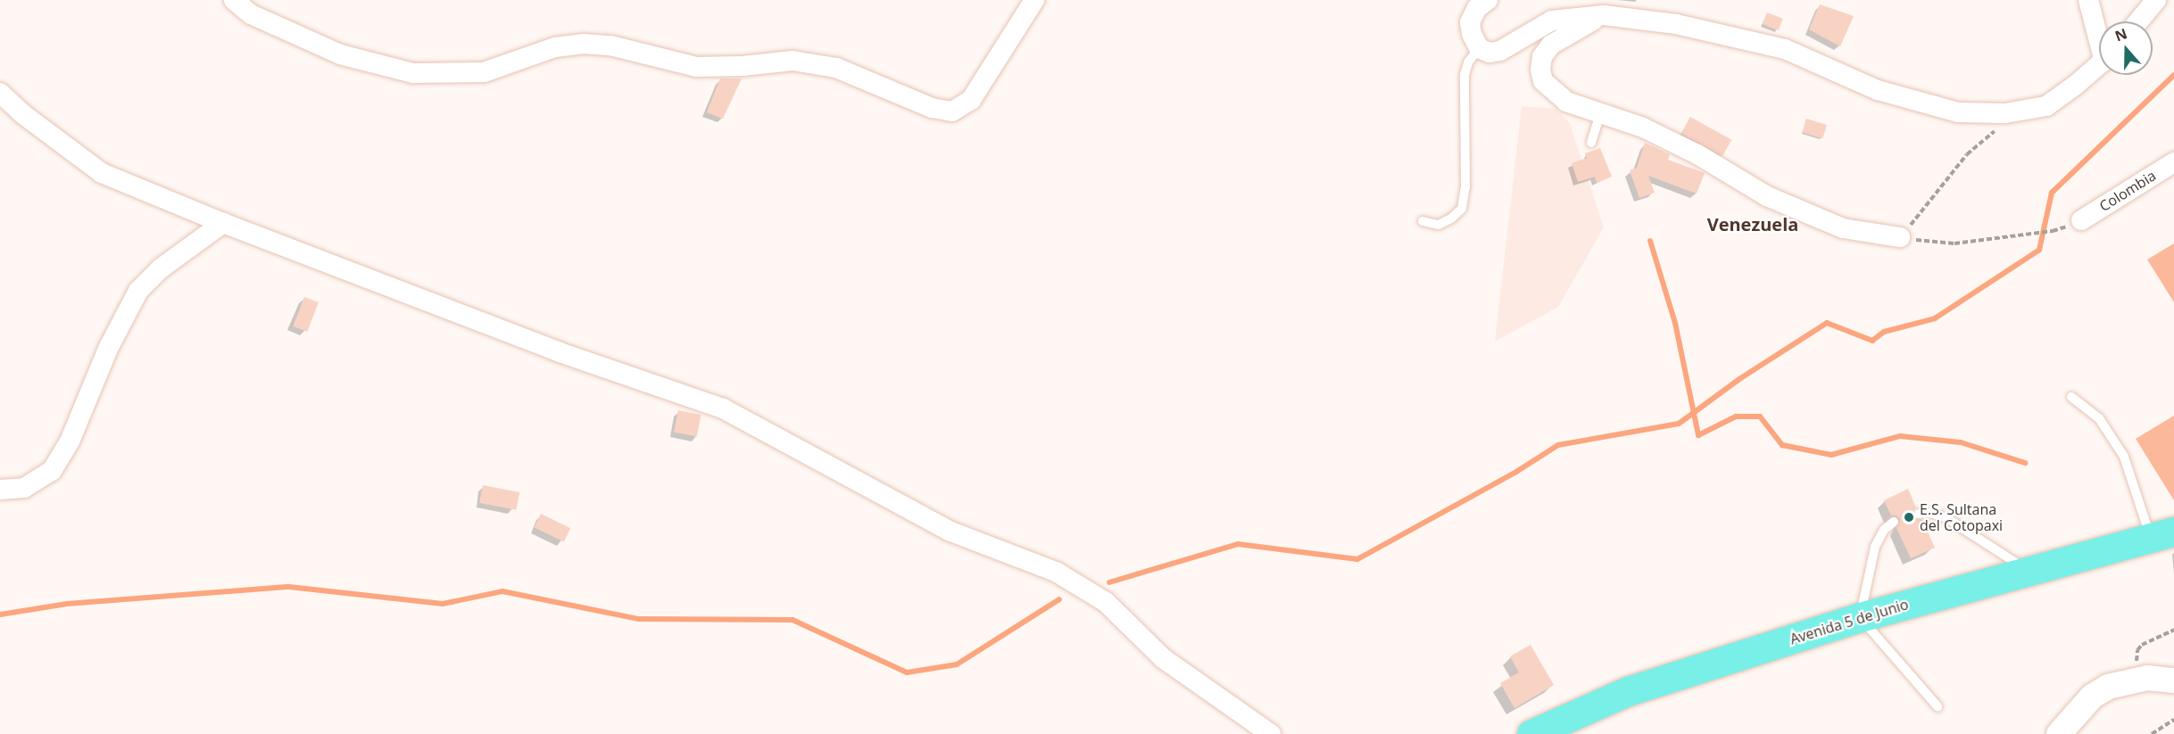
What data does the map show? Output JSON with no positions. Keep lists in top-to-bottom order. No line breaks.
{"streets":{"main road":["Avenida 5 de Junio"],"street":["Colombia"]},"districts":["Venezuela"],"places":["E.S. Sultana del Cotopaxi"],"north":"top"}
